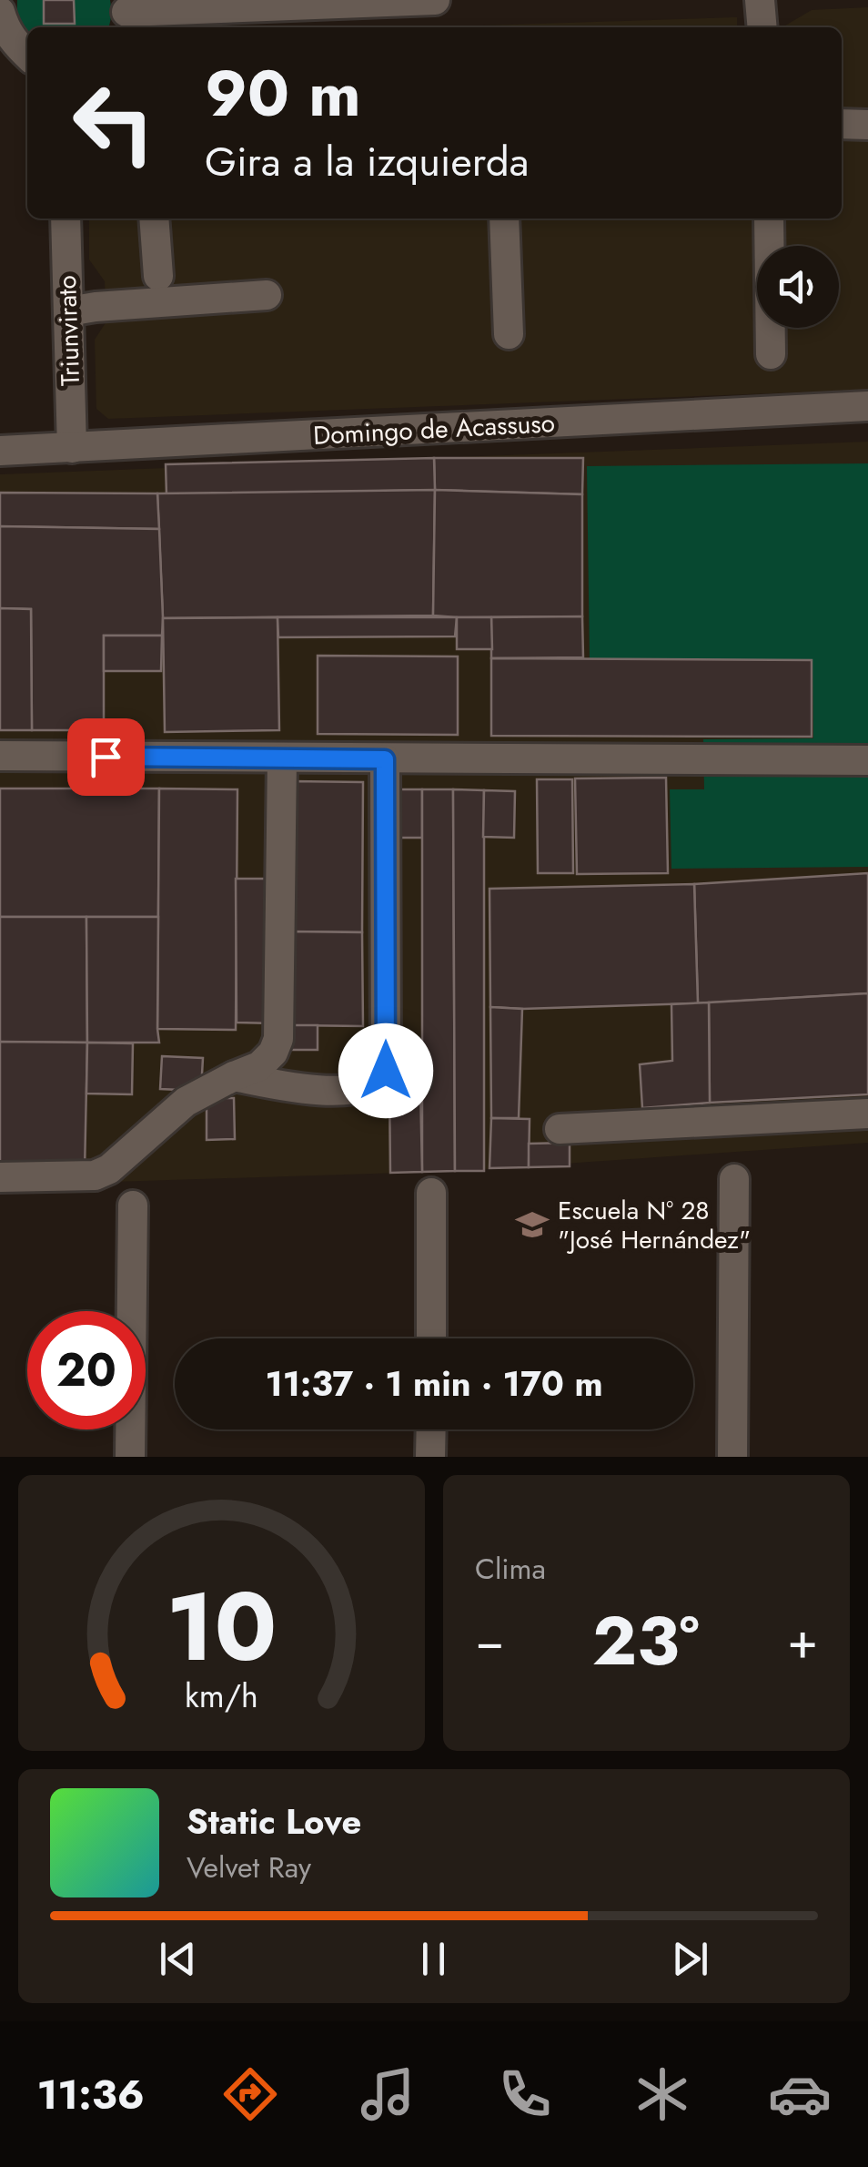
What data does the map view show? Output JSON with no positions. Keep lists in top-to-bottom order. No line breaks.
{"streets":{"street":["Triunvirato","Domingo de Acassuso"]},"crossings":[["Triunvirato","Domingo de Acassuso"]],"places":{"school or university":["Escuela Nº 28 \"José Hernández\""]},"page":{"turn":["90 m","Gira a la izquierda"],"limit":"20","trip":"11:37 · 1 min · 170 m","tile":"Clima","heat":["−","23°","+"],"song":["Static Love","Velvet Ray"],"tabs":"11:36","gauge":["10","km/h"]}}
